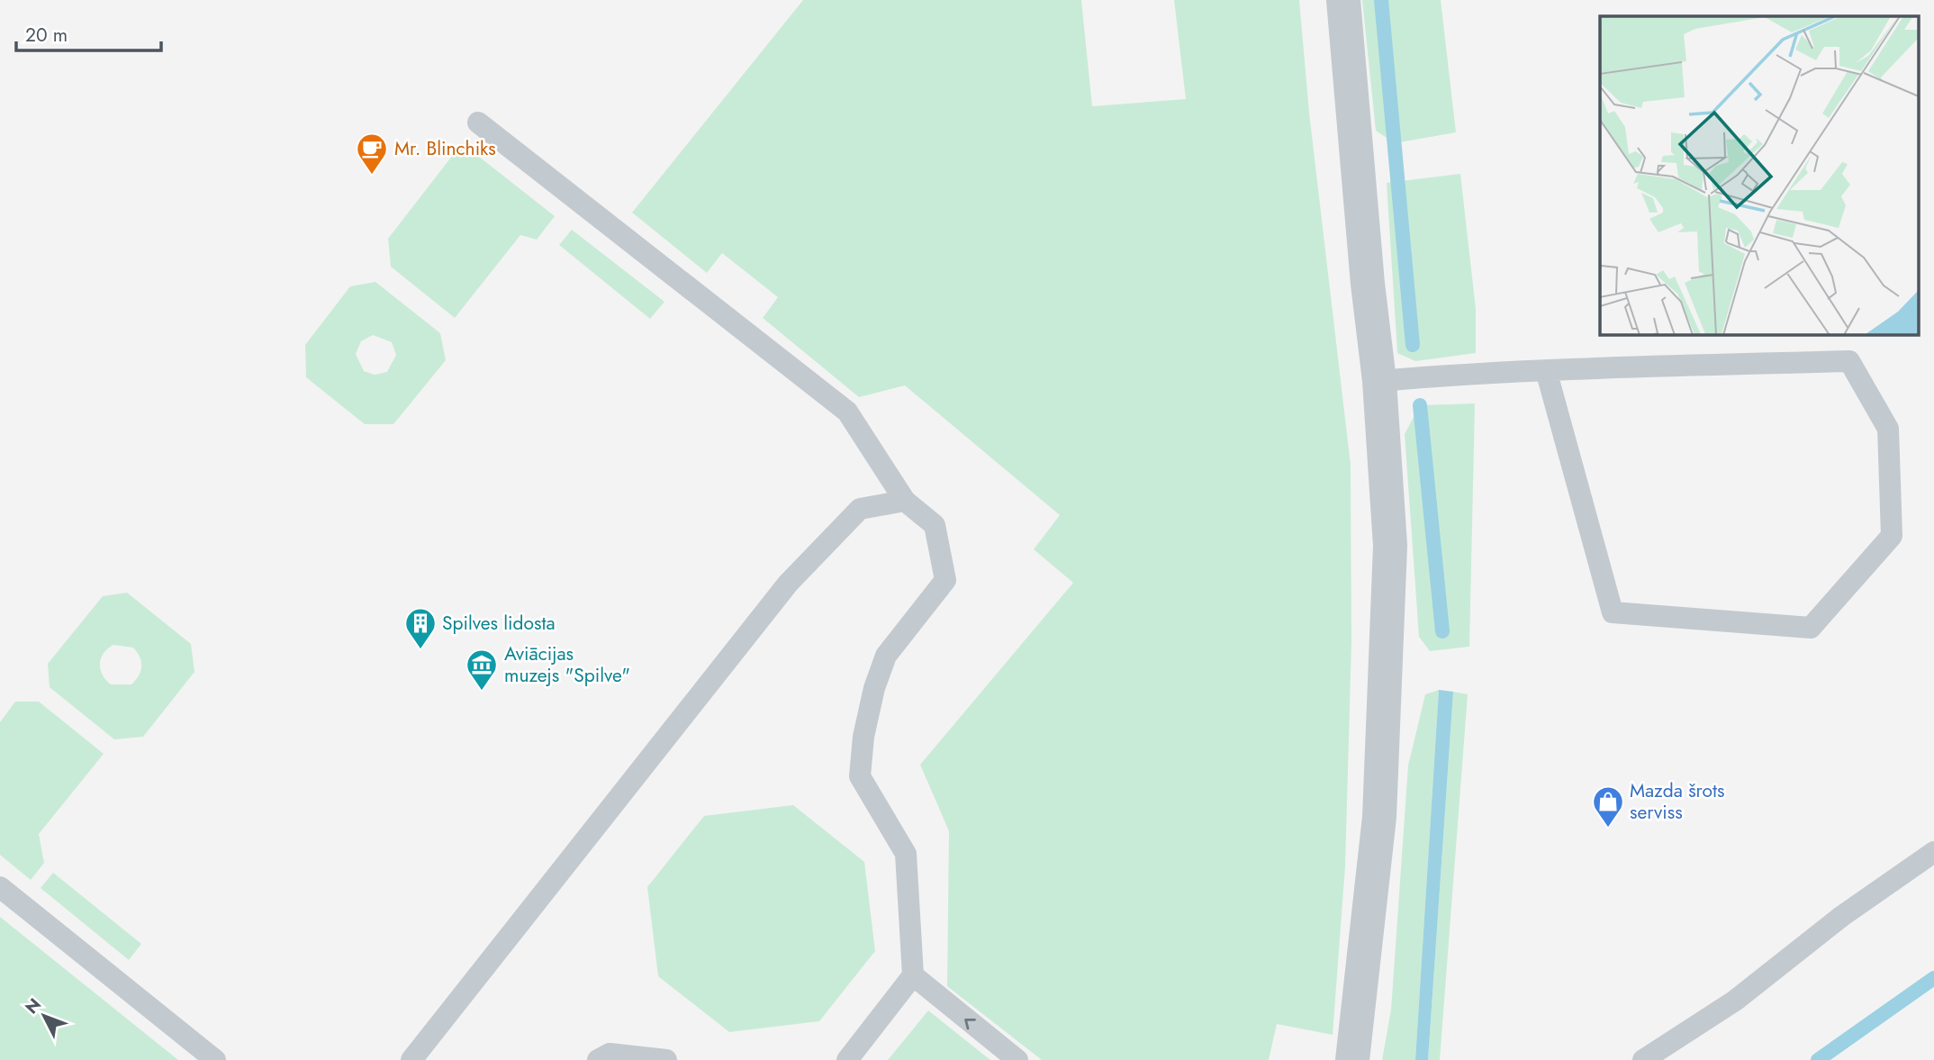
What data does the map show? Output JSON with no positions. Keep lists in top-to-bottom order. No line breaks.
{"places":{"cafe":["Mr. Blinchiks"],"building":["Spilves lidosta"],"museum":["Aviācijas muzejs \"Spilve\""],"shop":["Mazda šrots serviss"]},"scale_bar":"20 m","north":"top left"}
